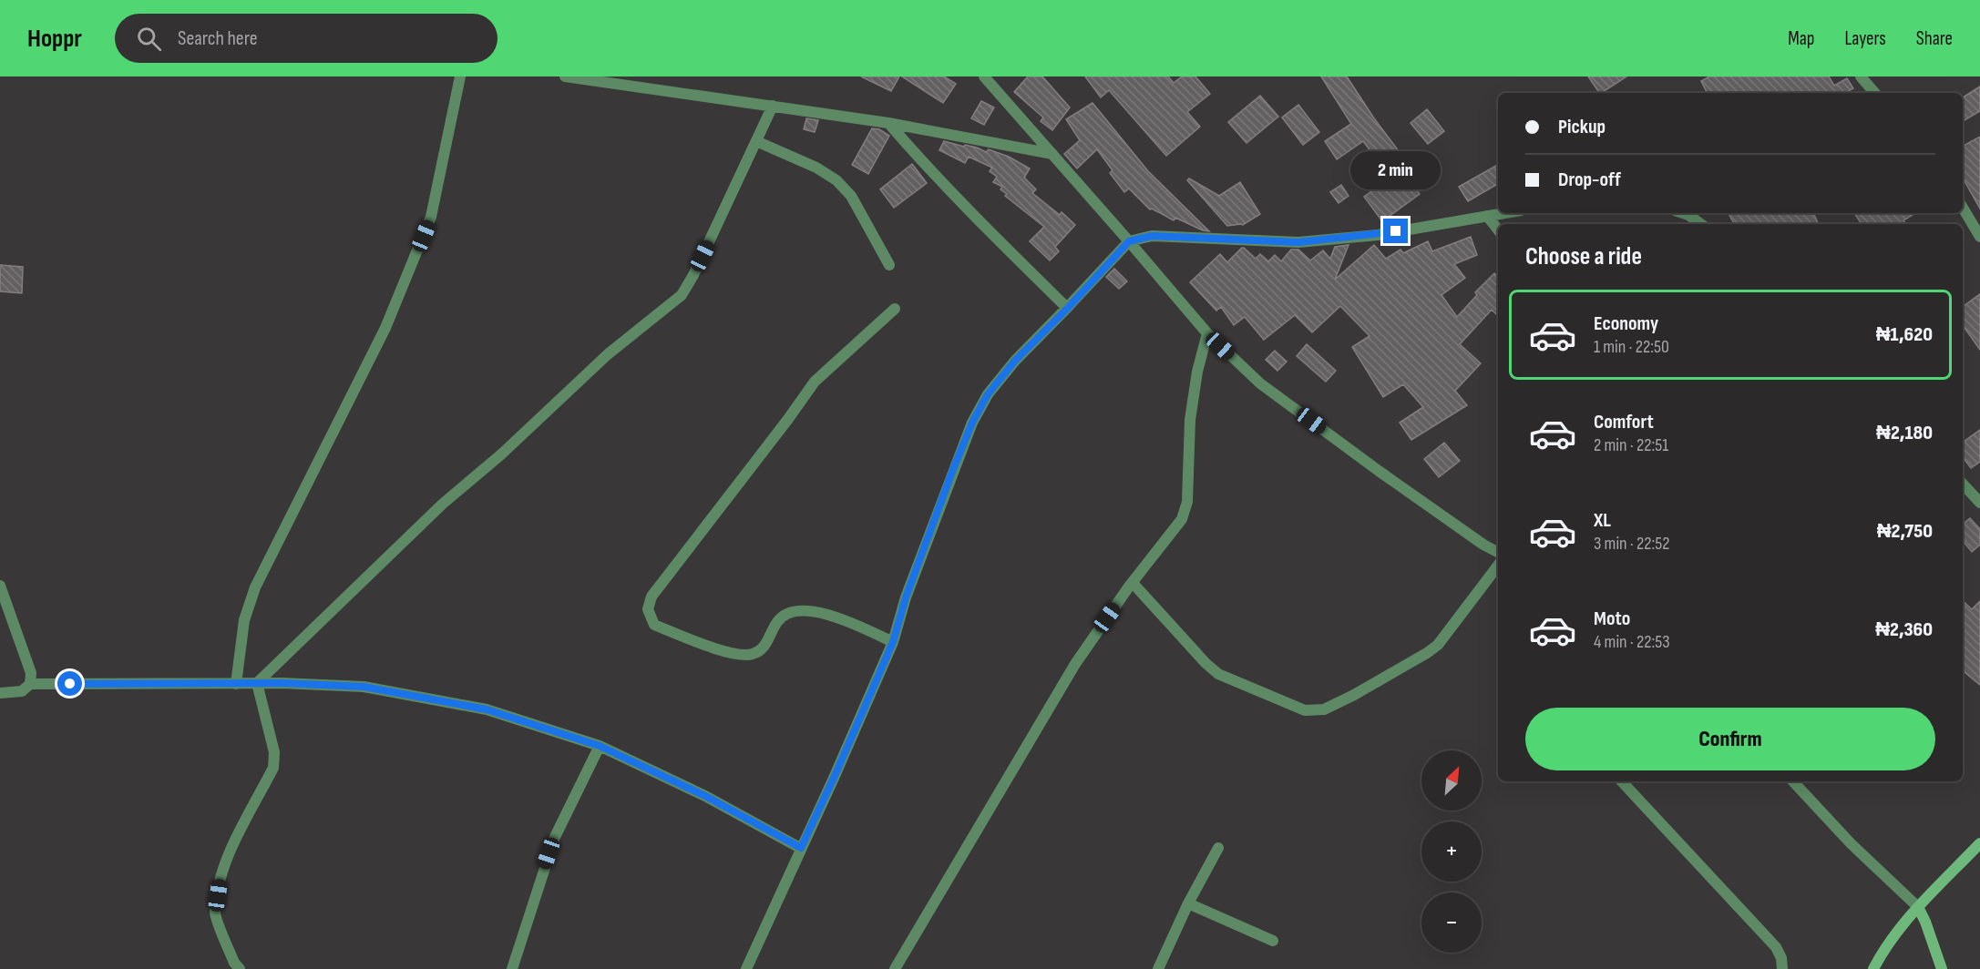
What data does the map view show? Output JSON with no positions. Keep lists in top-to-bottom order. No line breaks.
{"north":"top right","page":{"header":"Hoppr","search":"Search here","nav":["Map","Layers","Share"],"banner":["Pickup","Drop-off"],"bubble":"2 min","heading":"Choose a ride","list":[{"name":"Economy","note":"1 min · 22:50","value":"₦1,620"},{"name":"Comfort","note":"2 min · 22:51","value":"₦2,180"},{"name":"XL","note":"3 min · 22:52","value":"₦2,750"},{"name":"Moto","note":"4 min · 22:53","value":"₦2,360"}],"buttons":"Confirm","map_buttons":["+","−"]}}
